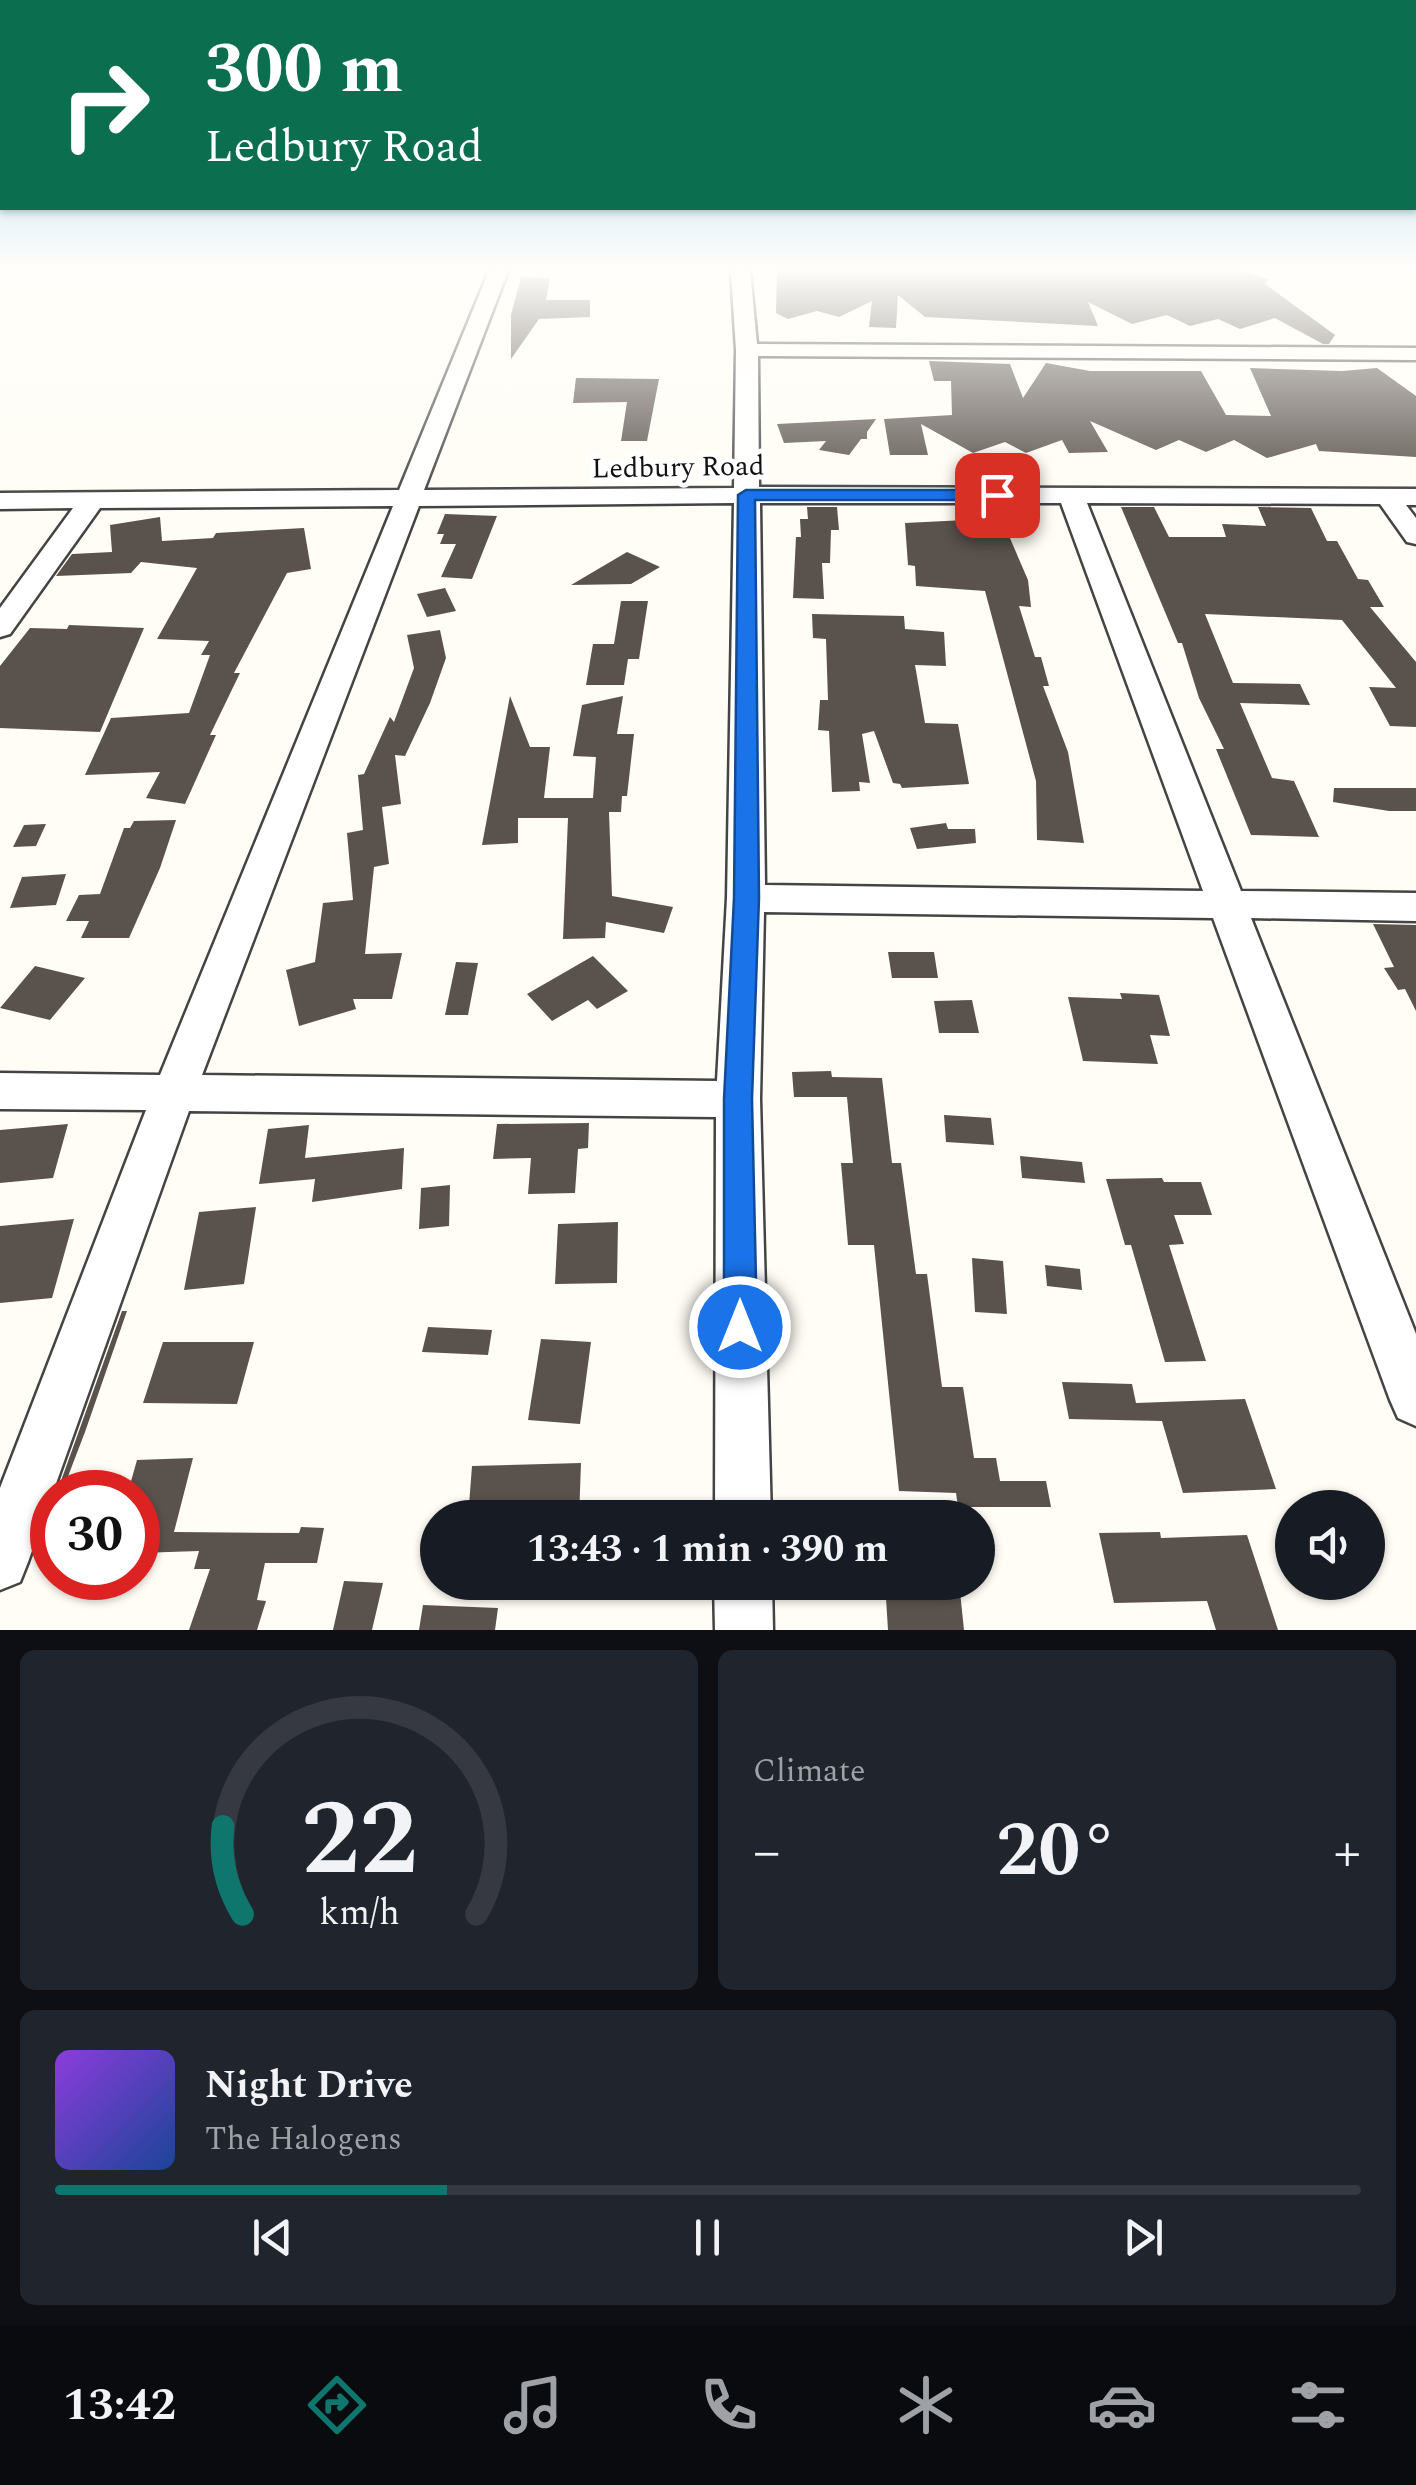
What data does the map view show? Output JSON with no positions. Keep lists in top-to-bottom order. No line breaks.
{"streets":{"street":["Ledbury Road"]},"page":{"turn":["300 m","Ledbury Road"],"limit":"30","trip":"13:43 · 1 min · 390 m","tile":"Climate","heat":["−","20°","+"],"song":["Night Drive","The Halogens"],"tabs":"13:42","gauge":["22","km/h"]}}
